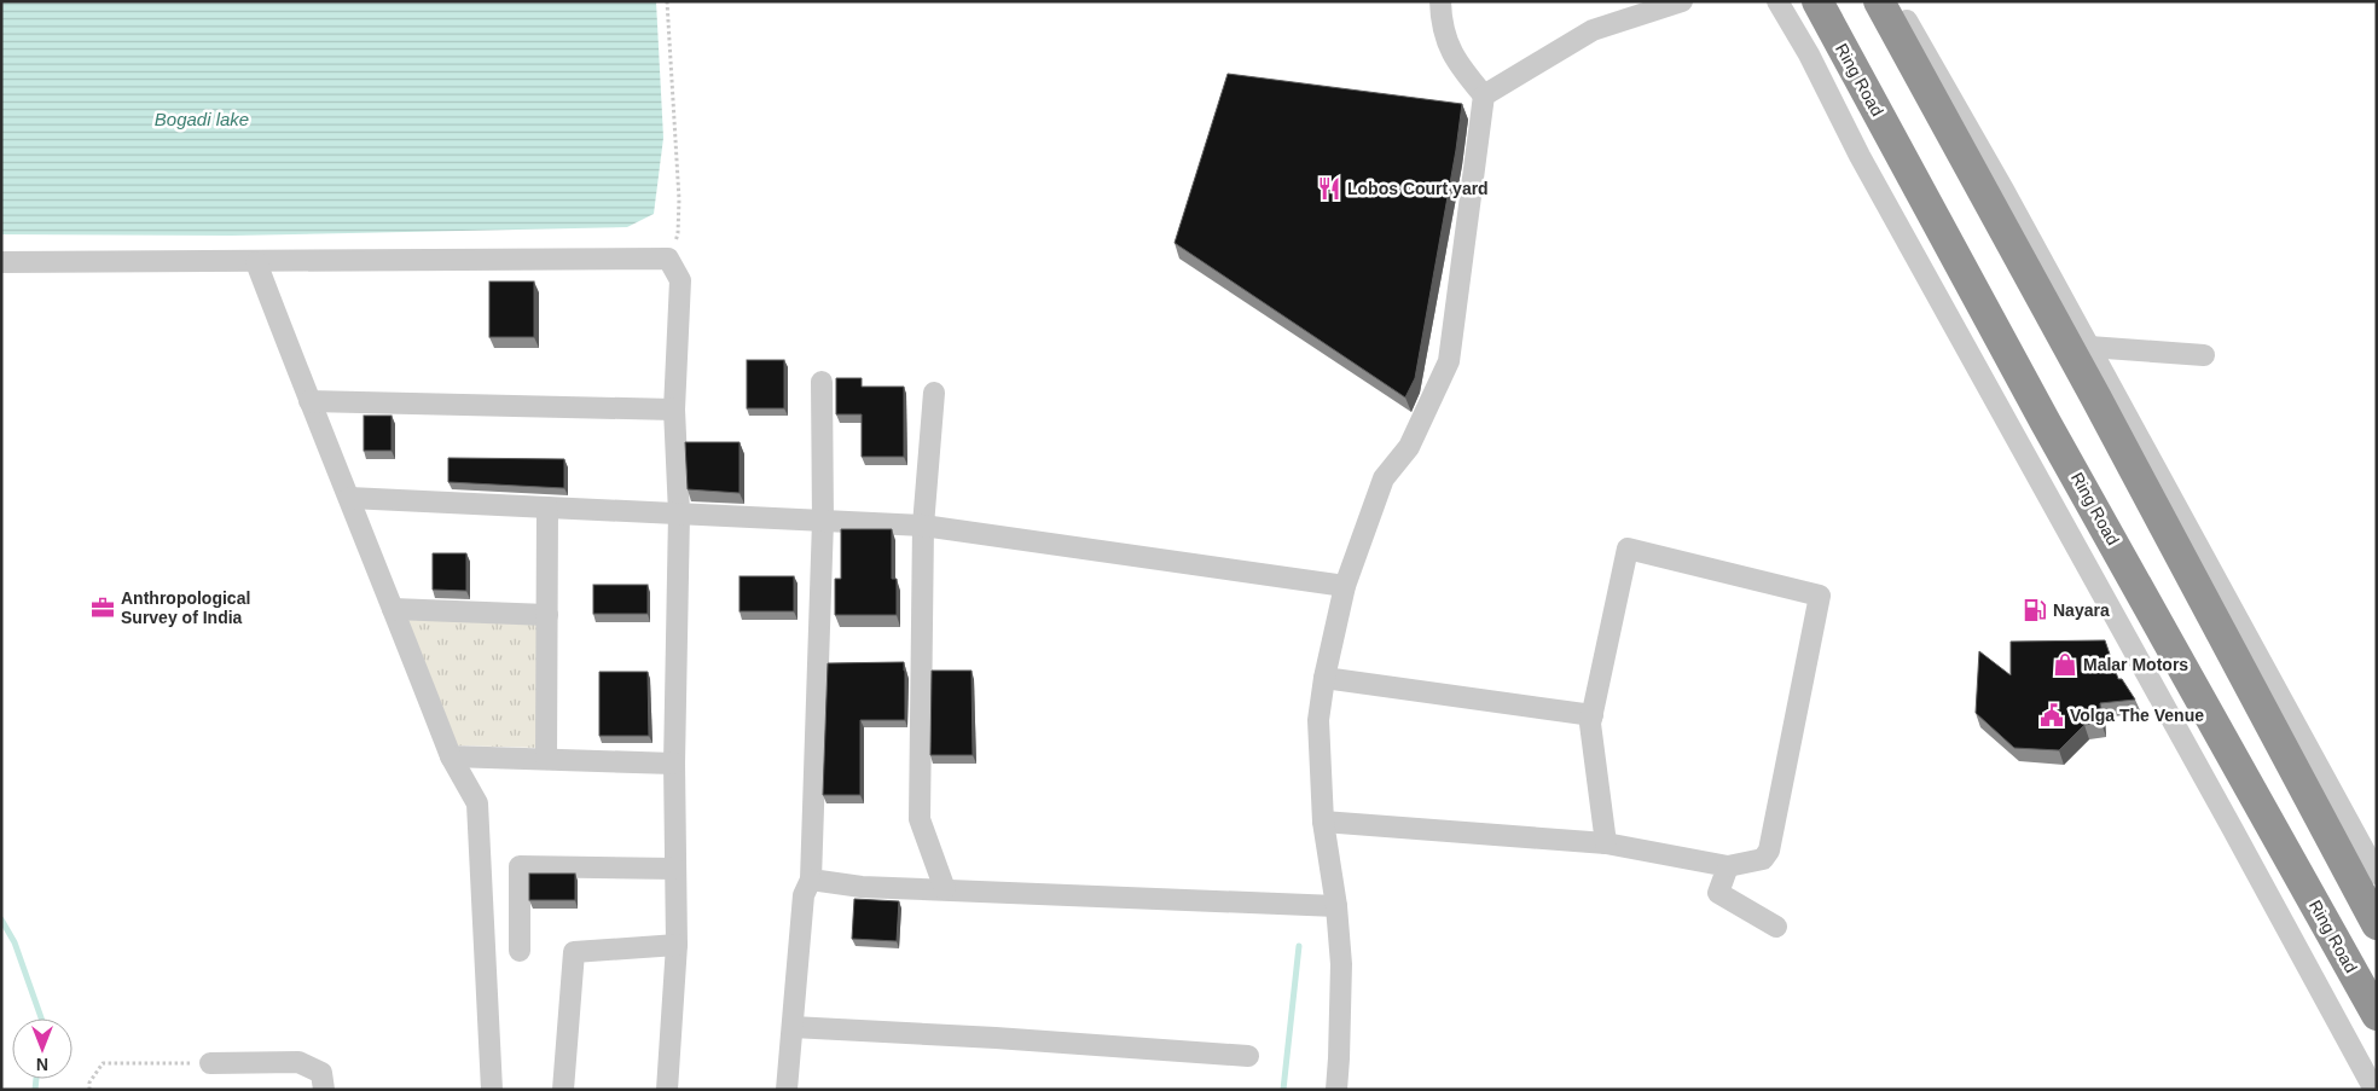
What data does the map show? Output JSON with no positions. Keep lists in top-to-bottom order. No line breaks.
{"streets":{"highway":["Ring Road"]},"water":["Bogadi lake"],"places":{"restaurant":["Lobos Court yard"],"office":["Anthropological Survey of India"],"fuel station":["Nayara"],"shop":["Malar Motors"],"public building":["Volga The Venue"]},"north":"bottom"}
